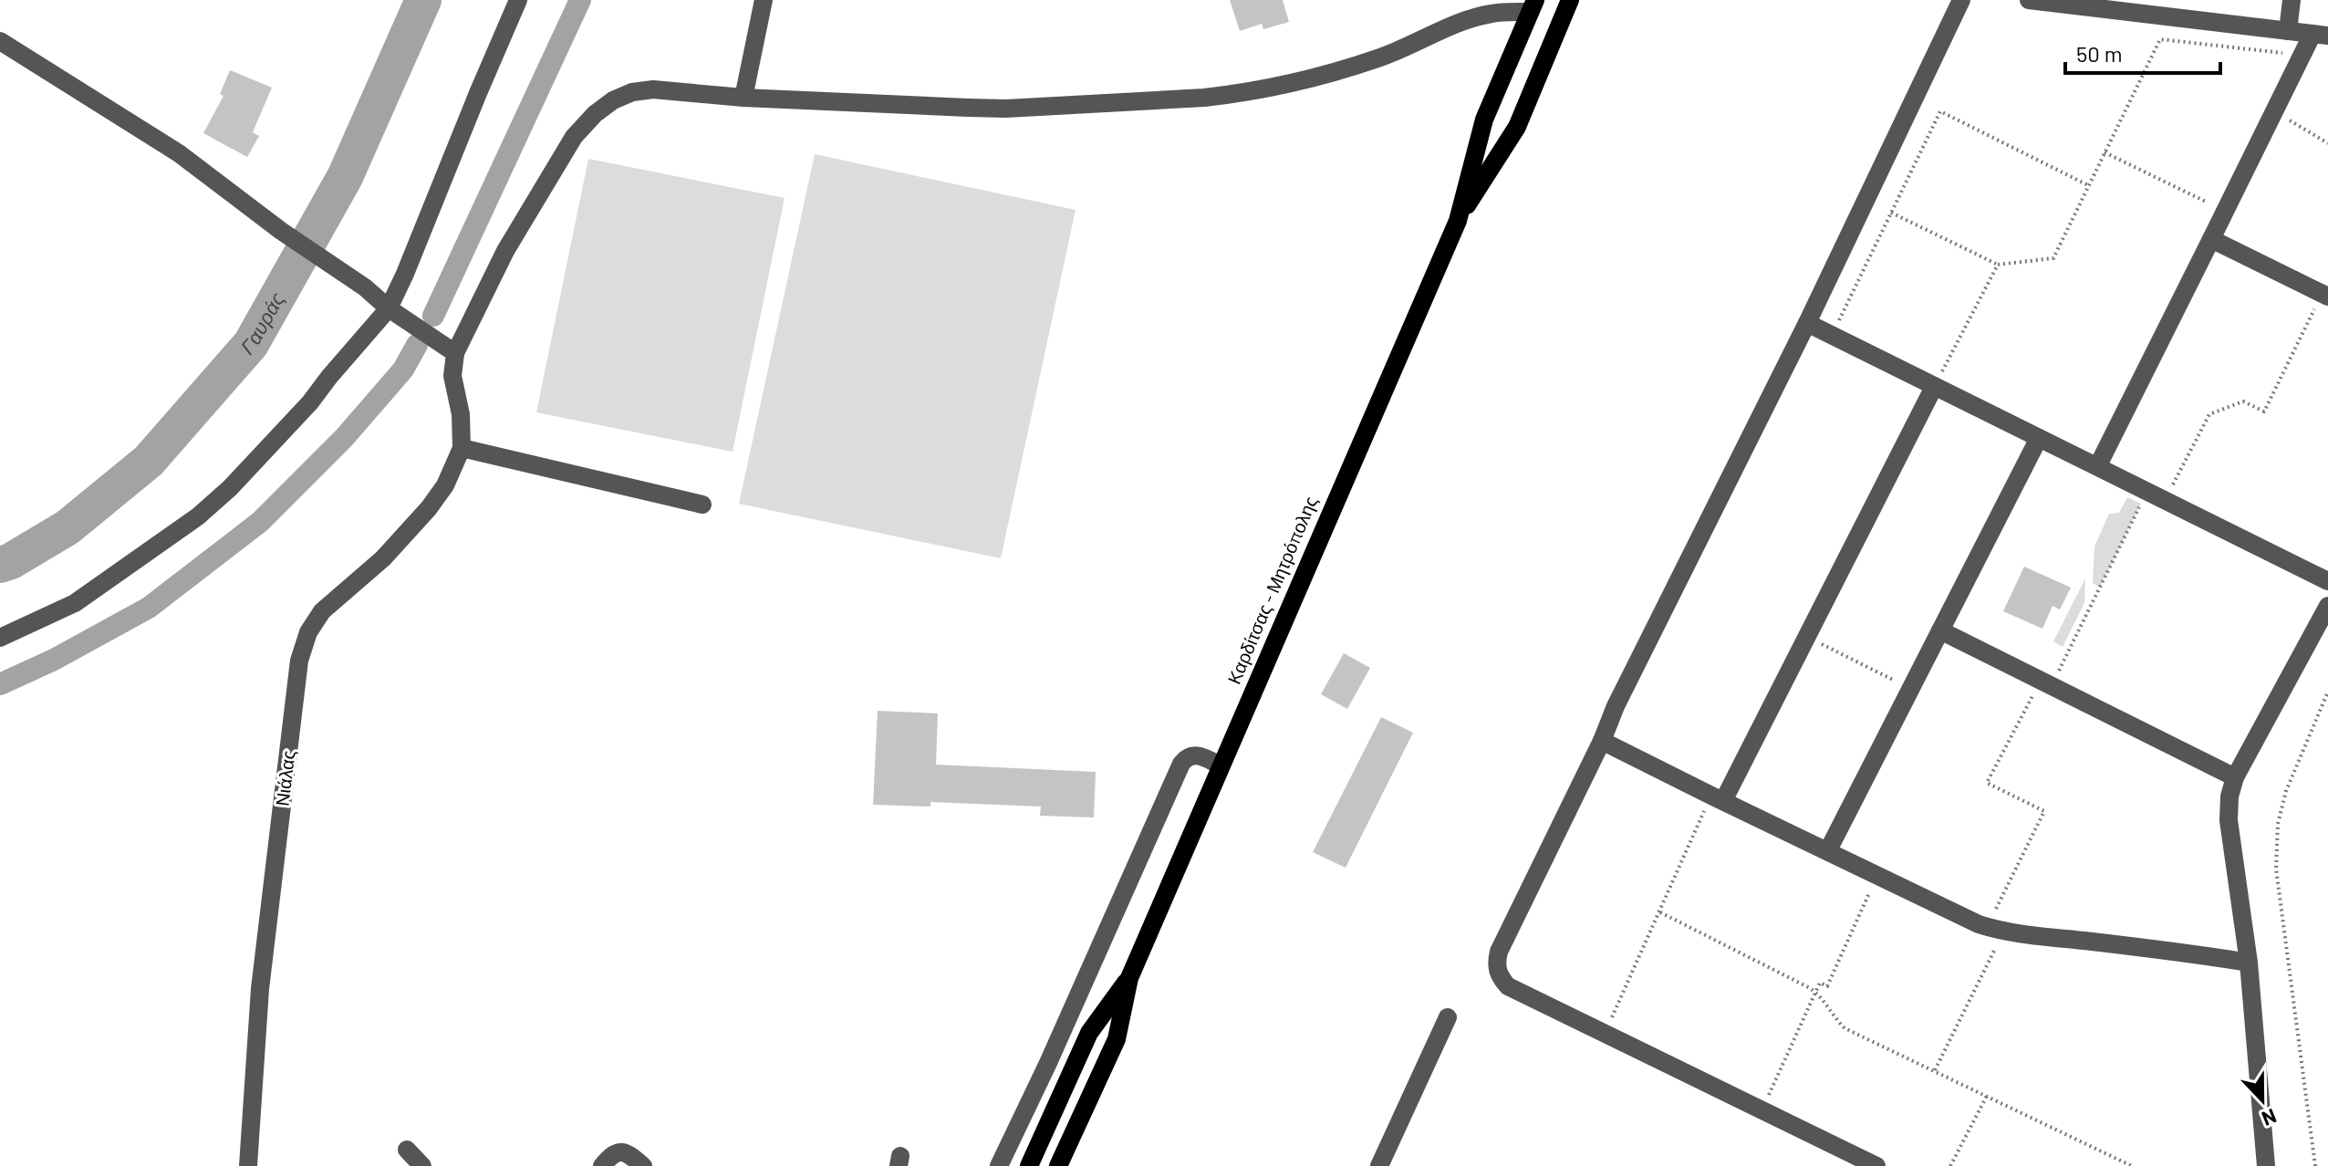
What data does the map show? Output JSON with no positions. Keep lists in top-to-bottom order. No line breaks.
{"streets":{"main road":["Καρδίτσας - Μητρόπολης"],"street":["Νιάλας"]},"water":["Γαυράς"],"scale_bar":"50 m","north":"bottom"}
